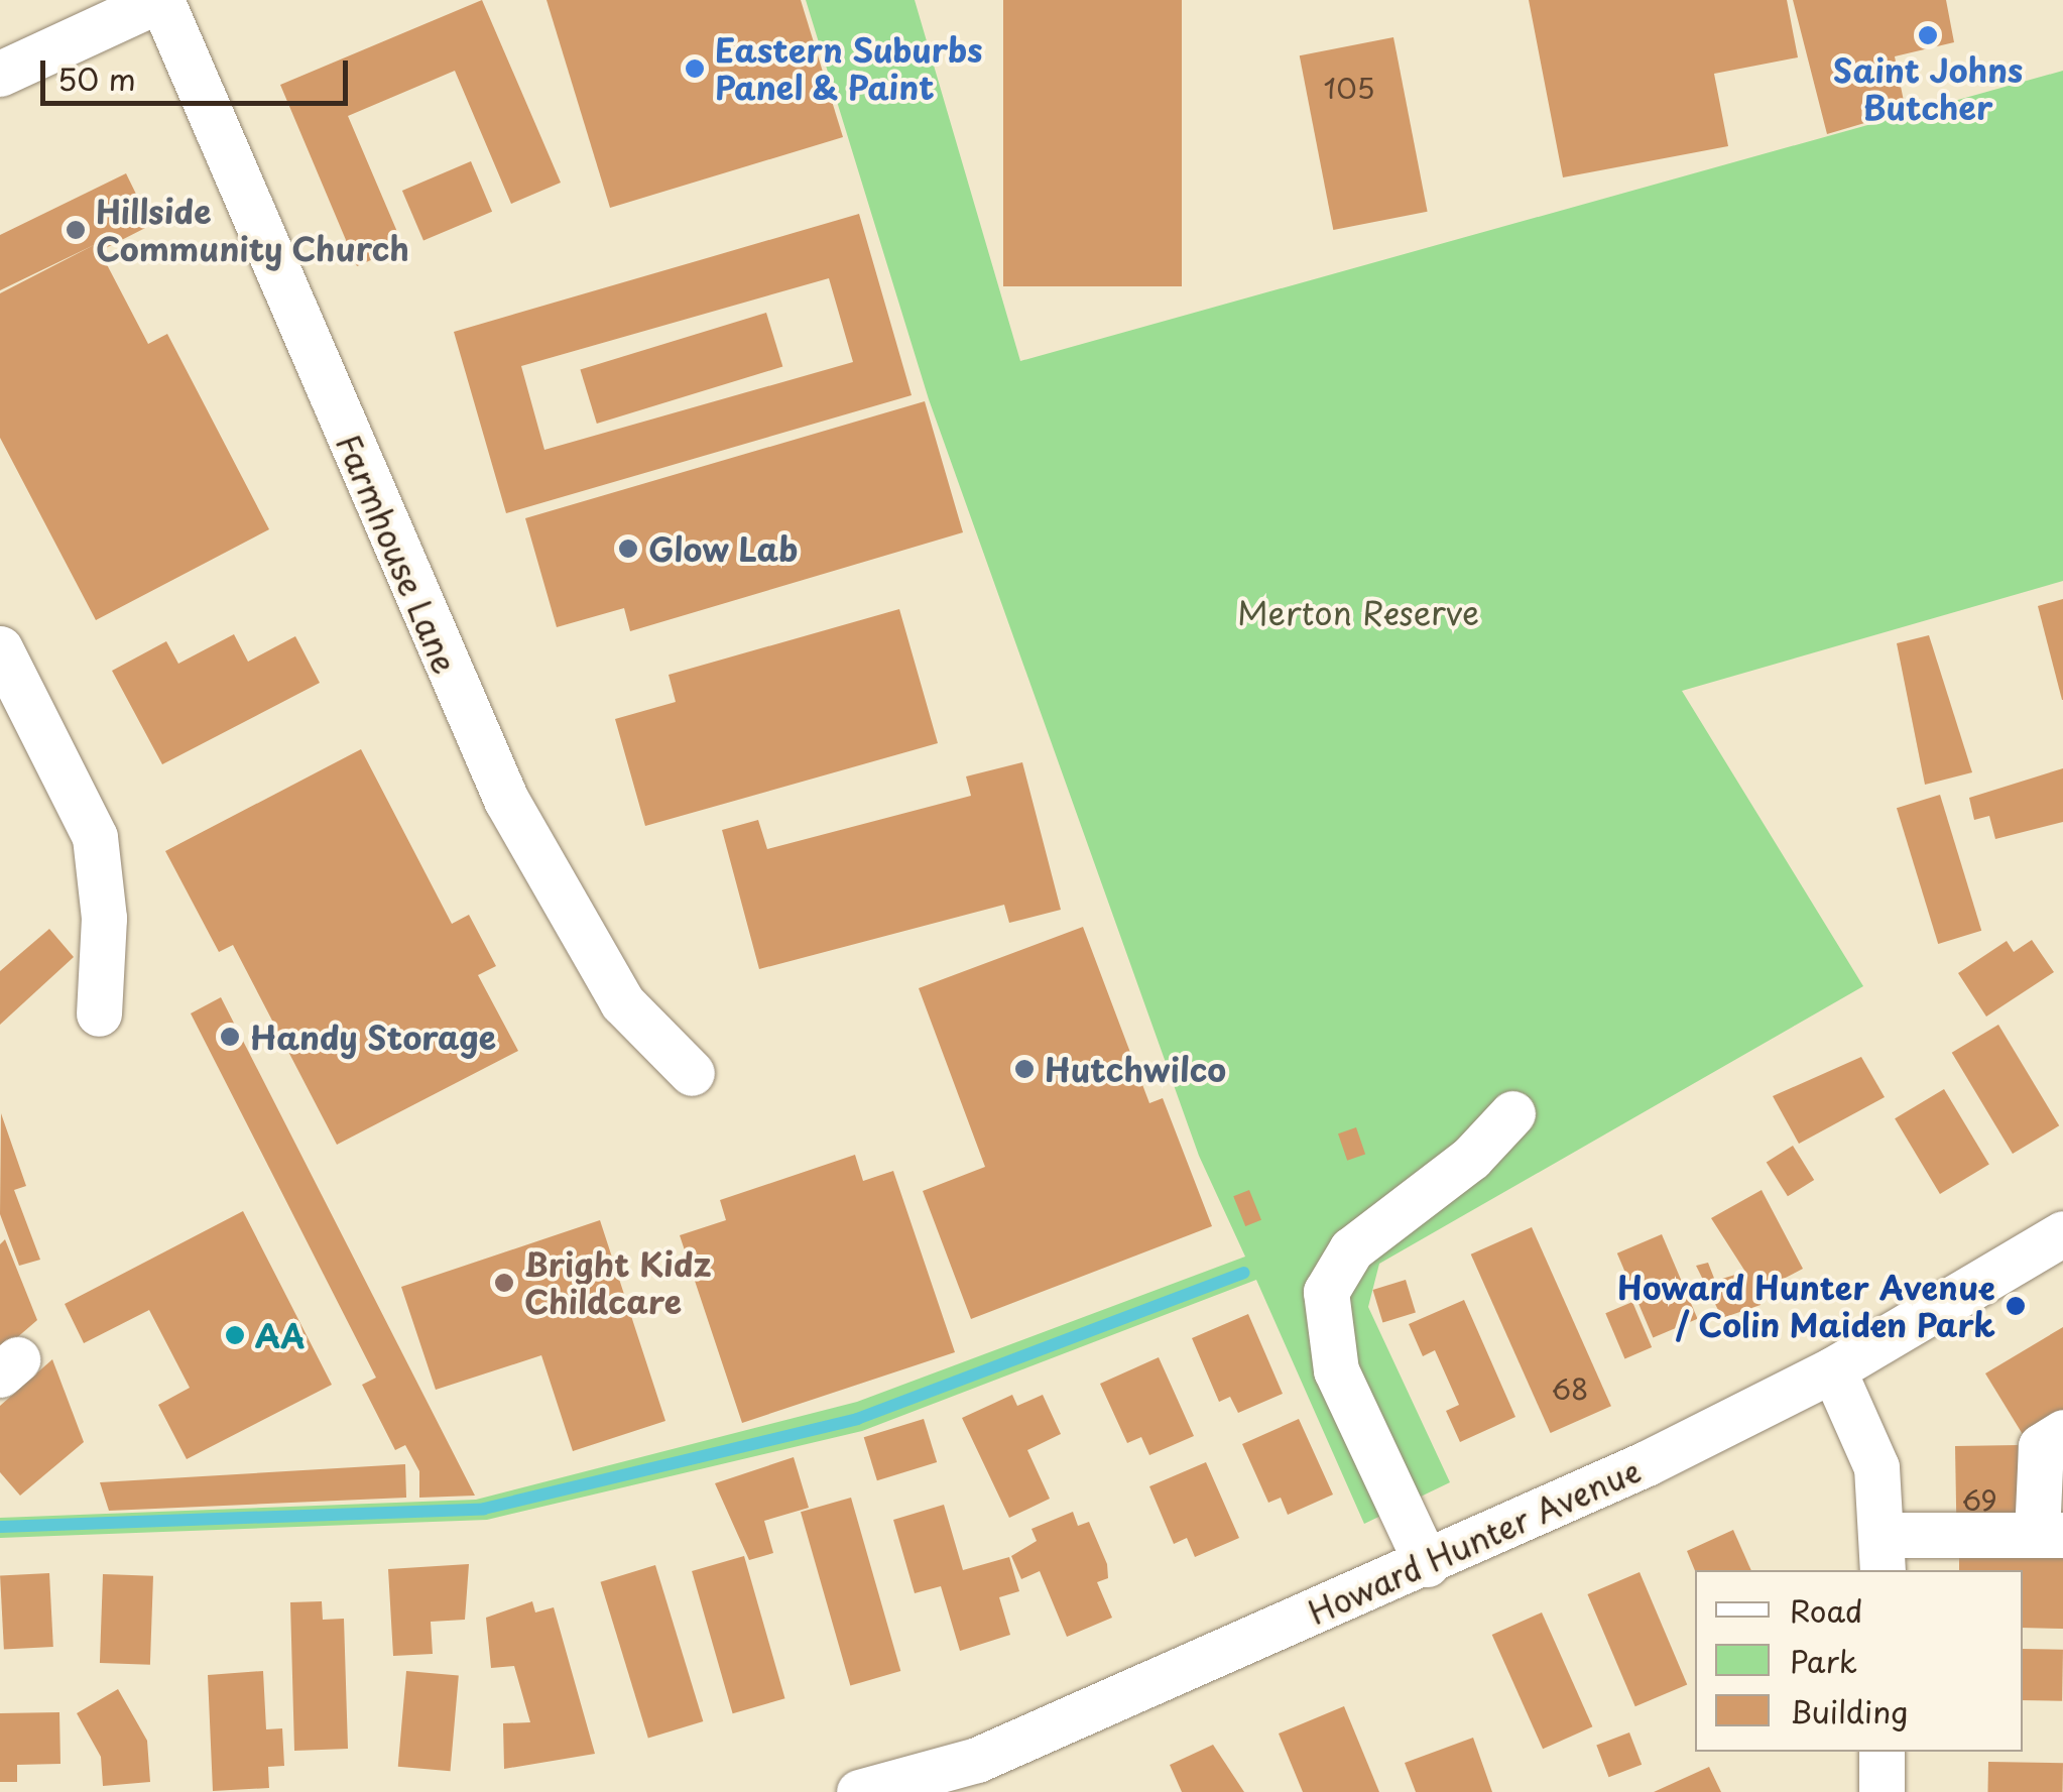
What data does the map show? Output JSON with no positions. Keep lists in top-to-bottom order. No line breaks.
{"streets":{"street":["Farmhouse Lane","Howard Hunter Avenue"]},"parks":["Merton Reserve"],"places":["Saint Johns Butcher","Eastern Suburbs Panel & Paint","Hillside Community Church","Glow Lab","Handy Storage","Hutchwilco","Bright Kidz Childcare","Howard Hunter Avenue / Colin Maiden Park","AA"],"house_numbers":["105","68","69"],"legend":["Road","Park","Building"],"scale_bar":"50 m"}
